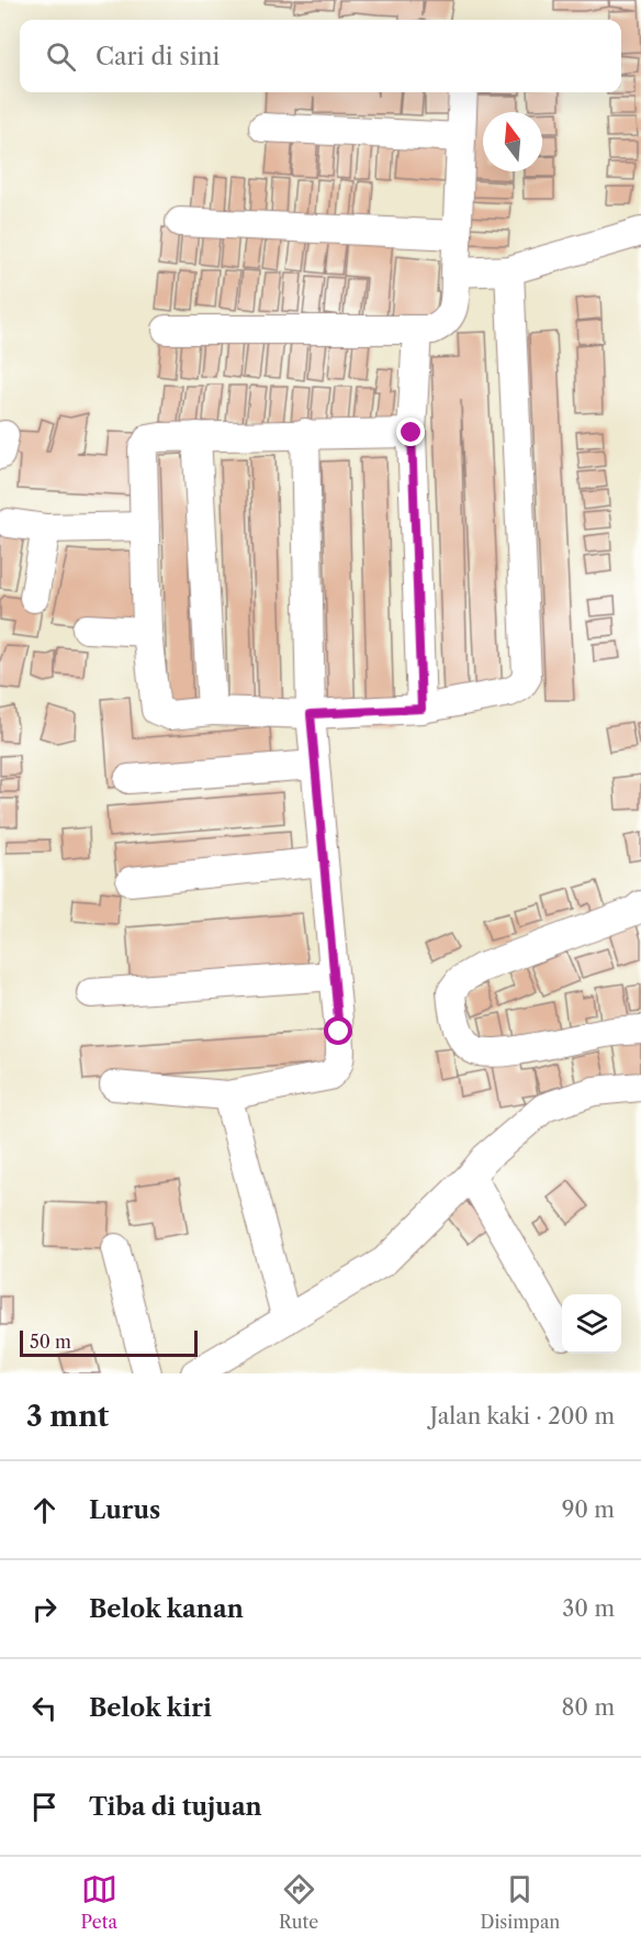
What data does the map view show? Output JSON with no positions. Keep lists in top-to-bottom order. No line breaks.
{"scale_bar":"50 m","north":"top","page":{"search":"Cari di sini","scale":"50 m","heading":["3 mnt","Jalan kaki · 200 m"],"list":[["Lurus","90 m"],["Belok kanan","30 m"],["Belok kiri","80 m"],"Tiba di tujuan"],"nav":["Peta","Rute","Disimpan"]}}
